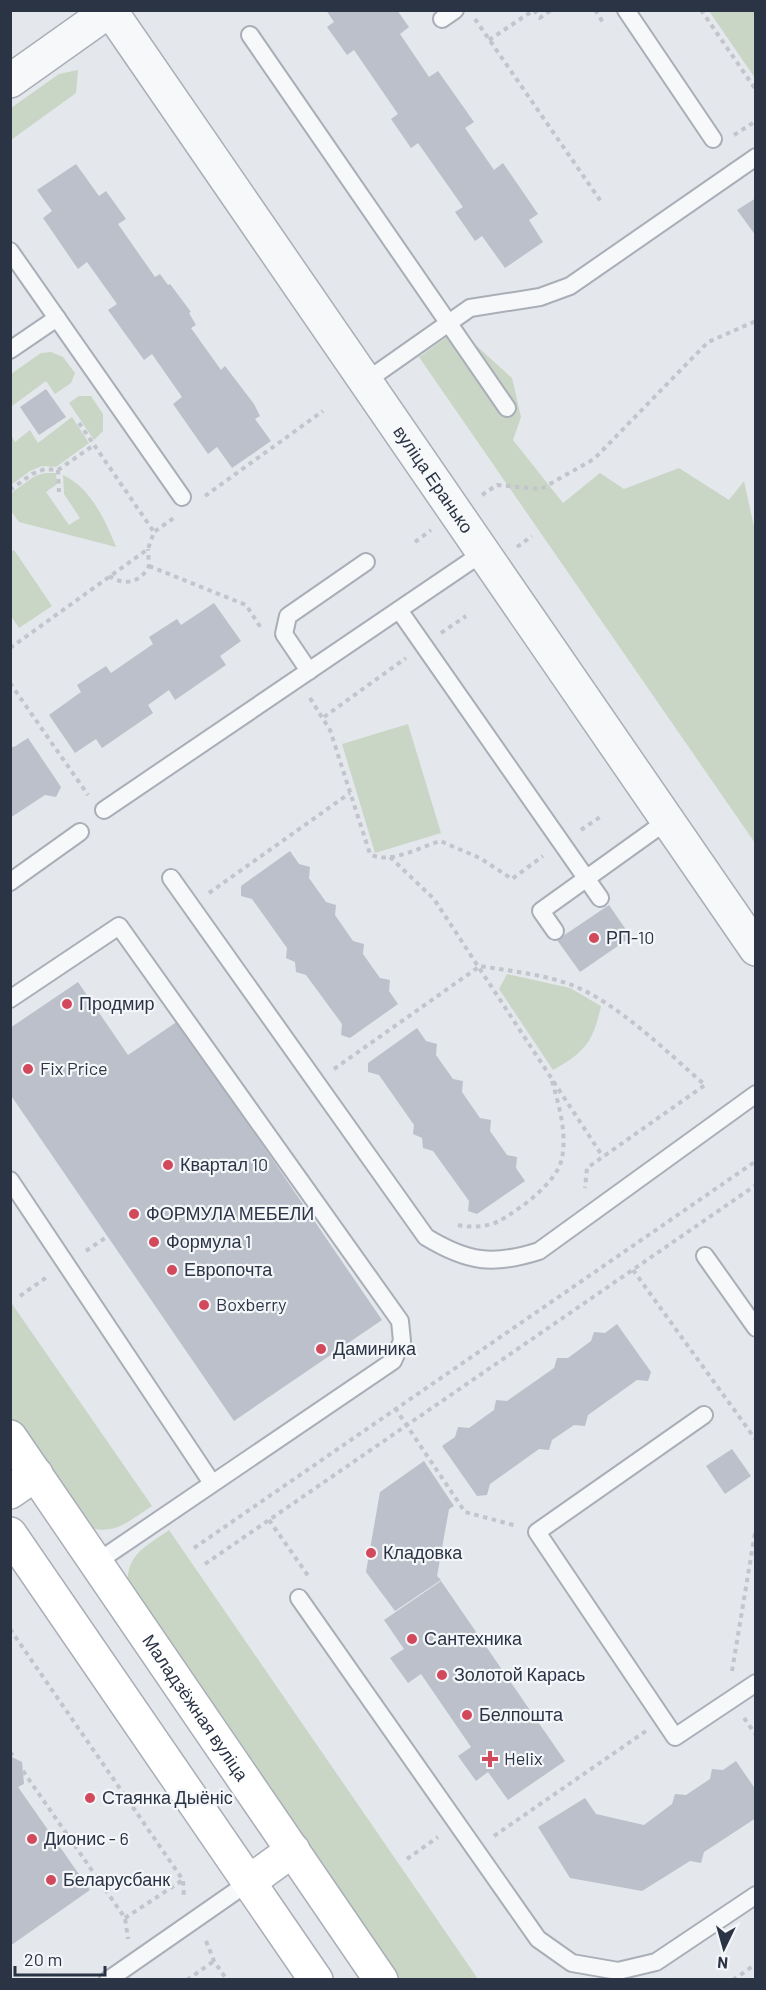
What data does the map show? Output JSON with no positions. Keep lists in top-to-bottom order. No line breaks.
{"streets":{"main road":["Маладзёжная вуліца"],"street":["вуліца Еранько"]},"places":{"other":["РП-10","Продмир","Fix Price","Квартал 10","ФОРМУЛА МЕБЕЛИ","Формула 1","Европочта","Boxberry","Даминика","Кладовка","Сантехника","Золотой Карась","Белпошта","Стаянка Дыёніс","Дионис - 6","Беларусбанк"],"health":["Helix"]},"scale_bar":"20 m","north":"bottom"}
